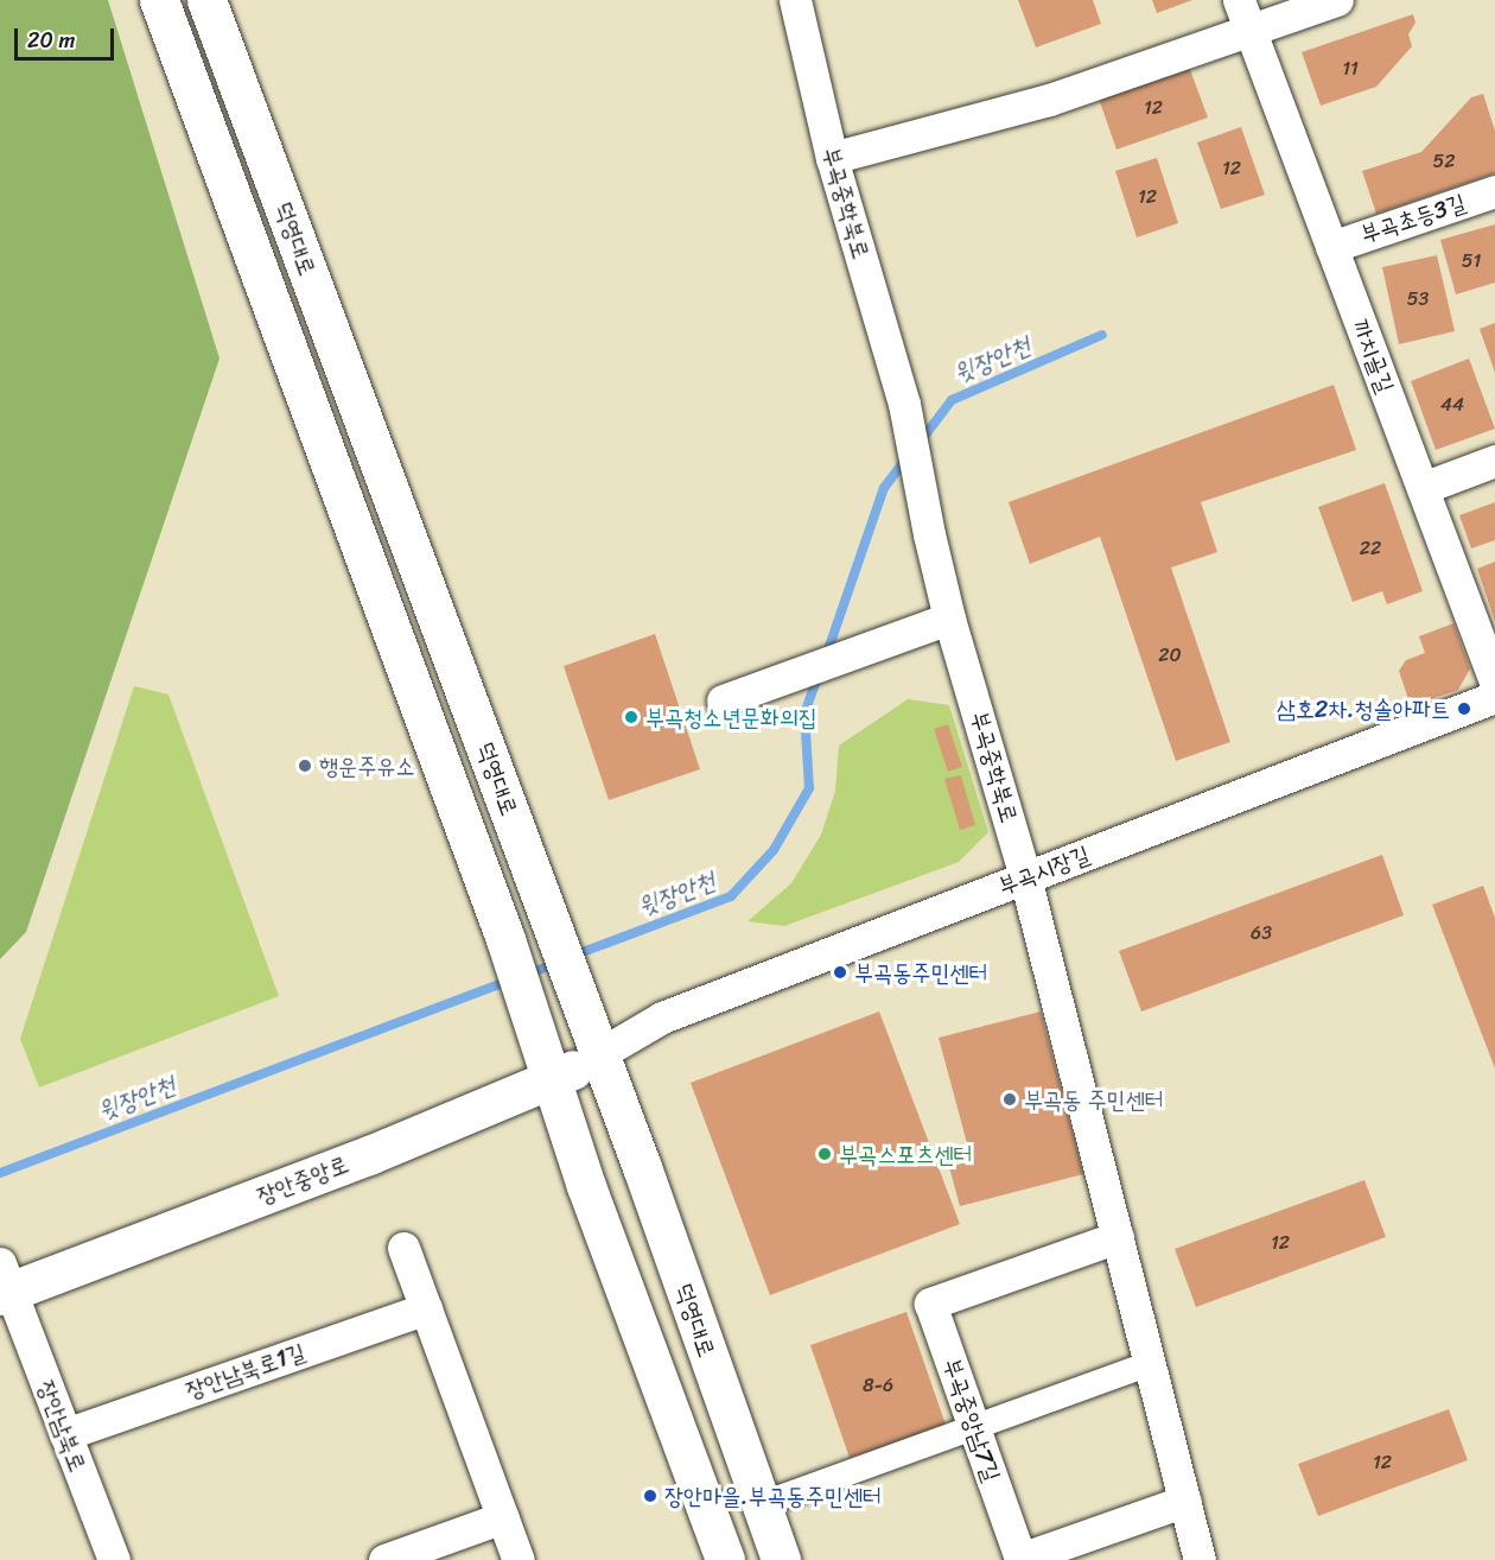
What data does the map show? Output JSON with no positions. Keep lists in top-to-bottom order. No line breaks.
{"streets":{"street":["부곡중학북로","부곡초등3길","덕영대로","까치골길","부곡시장길","장안중앙로","장안남북로1길","부곡중앙남7길","장안남북로"]},"crossings":[["부곡중학북로","부곡시장길"],["부곡초등3길","까치골길"],["덕영대로","부곡시장길"],["덕영대로","장안중앙로"],["부곡시장길","장안중앙로"],["장안중앙로","장안남북로"],["장안남북로1길","장안남북로"]],"water":["윗장안천"],"places":["삼호2차.청솔아파트","부곡청소년문화의집","행운주유소","부곡동주민센터","부곡동 주민센터","부곡스포츠센터","장안마을.부곡동주민센터"],"house_numbers":["11","12","52","12","12","51","53","44","22","20","63","12","8-6","12"],"scale_bar":"20 m"}
